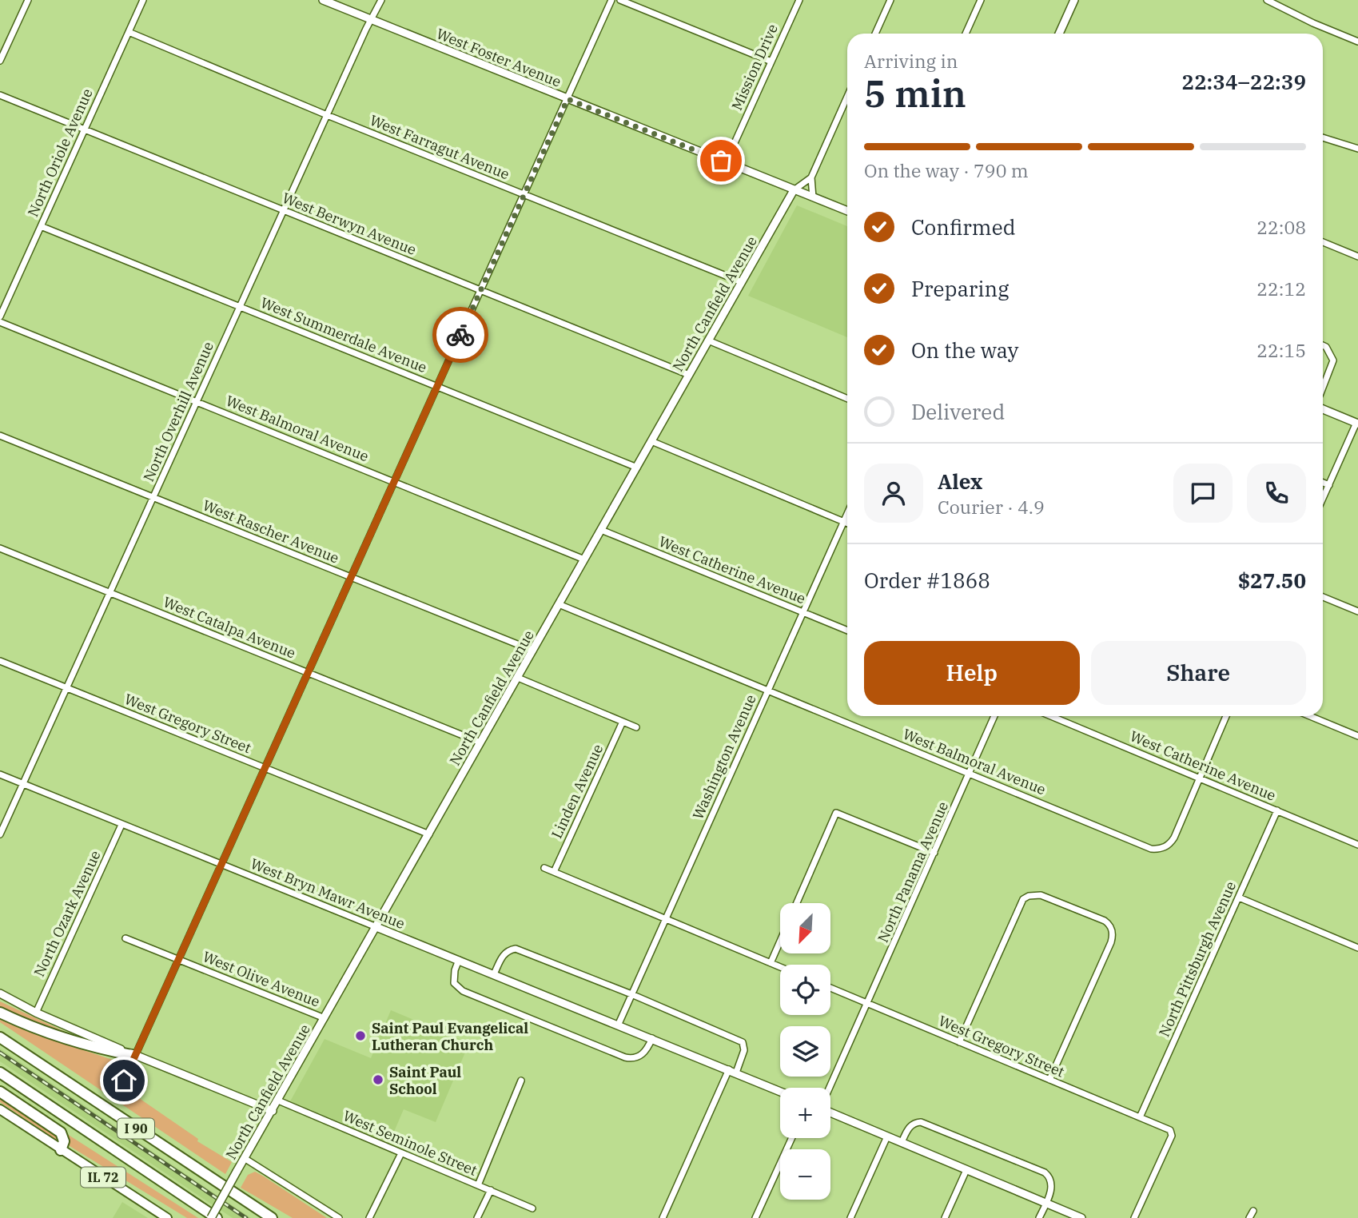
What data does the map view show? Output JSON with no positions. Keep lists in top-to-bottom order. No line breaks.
{"streets":{"highway":["I 90"],"main road":["IL 72"],"street":["West Foster Avenue","Mission Drive","West Farragut Avenue","North Oriole Avenue","West Berwyn Avenue","North Canfield Avenue","West Summerdale Avenue","North Overhill Avenue","West Balmoral Avenue","West Rascher Avenue","West Catherine Avenue","West Catalpa Avenue","West Gregory Street","Washington Avenue","Linden Avenue","North Panama Avenue","West Bryn Mawr Avenue","North Ozark Avenue","North Pittsburgh Avenue","West Olive Avenue","West Seminole Street"]},"crossings":[["West Foster Avenue","Mission Drive"],["West Foster Avenue","North Canfield Avenue"],["West Foster Avenue","North Overhill Avenue"],["West Farragut Avenue","North Oriole Avenue"],["West Farragut Avenue","North Canfield Avenue"],["West Farragut Avenue","North Overhill Avenue"],["North Oriole Avenue","West Berwyn Avenue"],["North Oriole Avenue","West Summerdale Avenue"],["West Berwyn Avenue","North Canfield Avenue"],["West Berwyn Avenue","North Overhill Avenue"],["North Canfield Avenue","West Summerdale Avenue"],["North Canfield Avenue","West Balmoral Avenue"],["North Canfield Avenue","West Rascher Avenue"],["North Canfield Avenue","West Catherine Avenue"],["North Canfield Avenue","West Catalpa Avenue"],["North Canfield Avenue","West Gregory Street"],["North Canfield Avenue","West Bryn Mawr Avenue"],["North Canfield Avenue","West Olive Avenue"],["North Canfield Avenue","West Seminole Street"],["West Summerdale Avenue","North Overhill Avenue"],["North Overhill Avenue","West Balmoral Avenue"],["North Overhill Avenue","West Rascher Avenue"],["North Overhill Avenue","West Catalpa Avenue"],["North Overhill Avenue","West Gregory Street"],["North Overhill Avenue","West Bryn Mawr Avenue"],["West Balmoral Avenue","West Catherine Avenue"],["West Balmoral Avenue","Washington Avenue"],["West Balmoral Avenue","North Panama Avenue"],["West Catherine Avenue","Washington Avenue"],["West Catherine Avenue","North Pittsburgh Avenue"],["West Gregory Street","North Panama Avenue"],["West Gregory Street","North Pittsburgh Avenue"],["Washington Avenue","West Bryn Mawr Avenue"],["West Bryn Mawr Avenue","North Ozark Avenue"]],"places":["Saint Paul Evangelical Lutheran Church","Saint Paul School"],"north":"bottom left","page":{"heading":["5 min","Arriving in","22:34–22:39"],"panel":["Alex","Courier · 4.9","Order #1868","$27.50"],"bar":"On the way · 790 m","list":[["Confirmed","22:08"],["Preparing","22:12"],["On the way","22:15"],"Delivered"],"buttons":["Help","Share"],"map_buttons":["+","−"]}}
